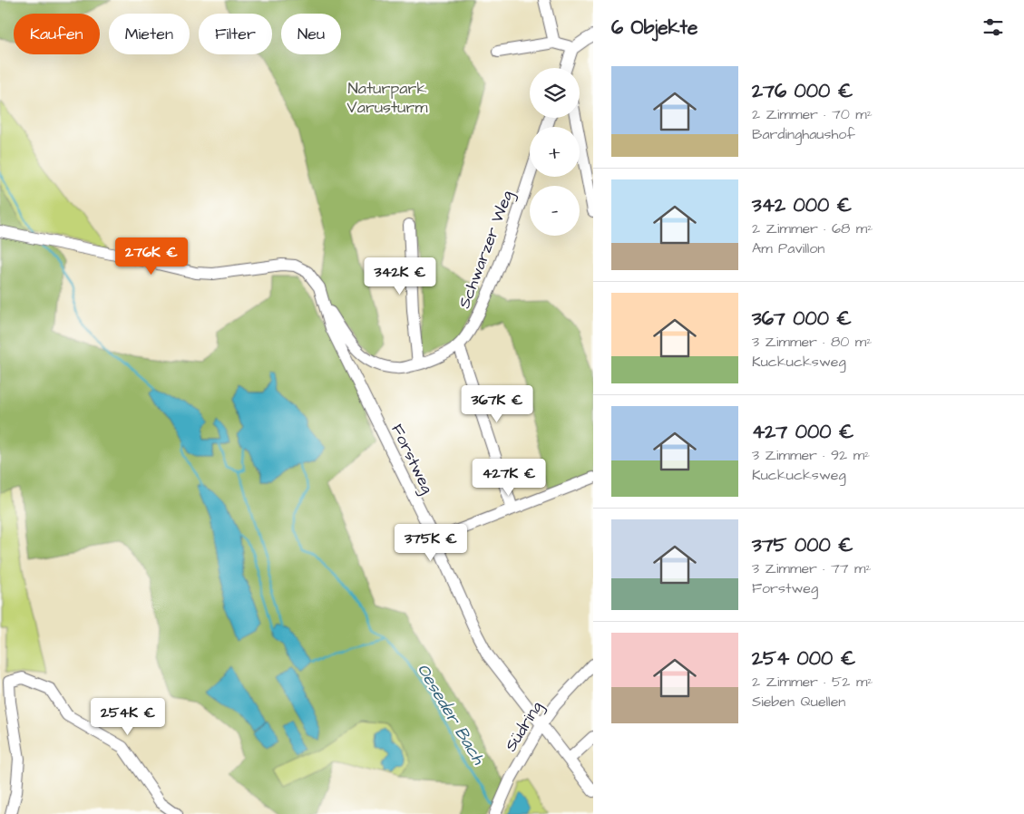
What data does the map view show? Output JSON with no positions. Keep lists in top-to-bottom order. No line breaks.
{"streets":{"street":["Schwarzer Weg","Forstweg","Südring"]},"crossings":[["Schwarzer Weg","Forstweg"],["Forstweg","Südring"]],"water":["Oeseder Bach"],"parks":["Naturpark Varusturm"],"page":{"heading":"6 Objekte","chip":["Kaufen","Mieten","Filter","Neu"],"list":[{"name":"276 000 €","note":"2 Zimmer · 70 m² · Bardinghaushof"},{"name":"342 000 €","note":"2 Zimmer · 68 m² · Am Pavillon"},{"name":"367 000 €","note":"3 Zimmer · 80 m² · Kuckucksweg"},{"name":"427 000 €","note":"3 Zimmer · 92 m² · Kuckucksweg"},{"name":"375 000 €","note":"3 Zimmer · 77 m² · Forstweg"},{"name":"254 000 €","note":"2 Zimmer · 52 m² · Sieben Quellen"}],"map_buttons":["+","−"],"price":["276K €","342K €","367K €","427K €","375K €","254K €"]}}
